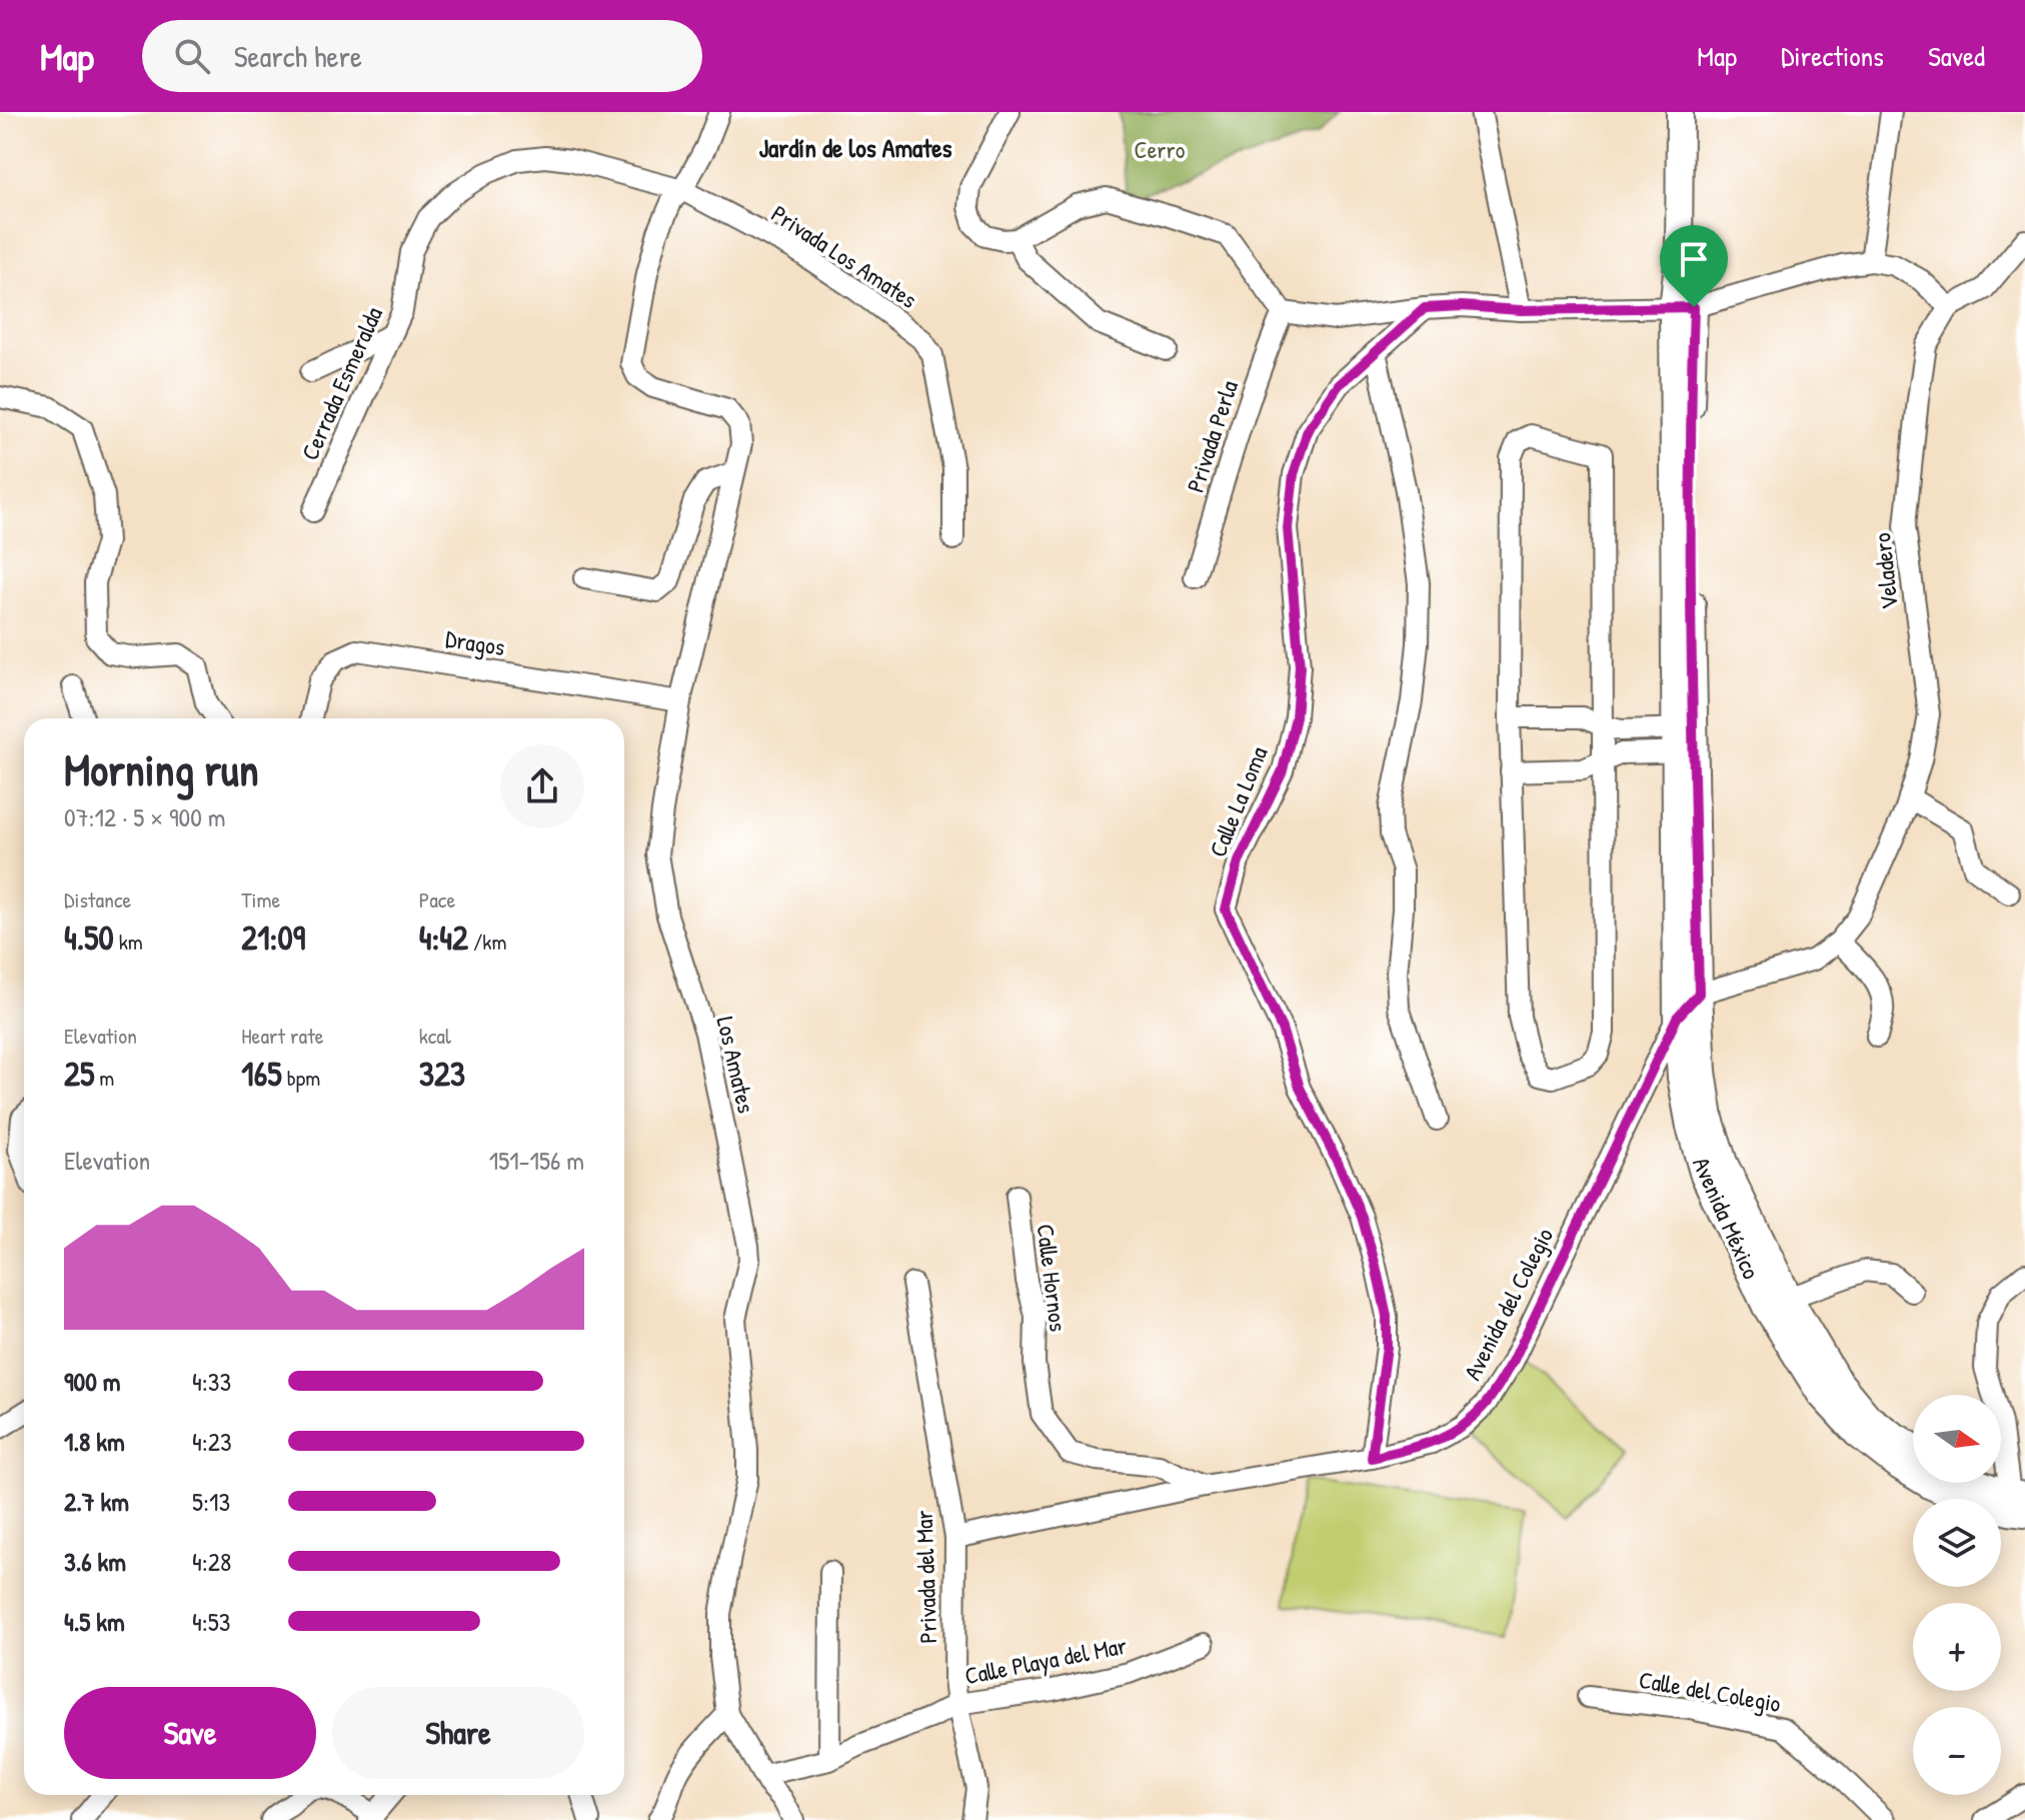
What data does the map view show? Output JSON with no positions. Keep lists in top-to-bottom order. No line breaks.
{"streets":{"main road":["Avenida México"],"street":["Privada Los Amates","Cerrada Esmeralda","Privada Perla","Veladero","Dragos","Calle La Loma","Los Amates","Calle Hornos","Avenida del Colegio","Privada del Mar","Calle Playa del Mar","Calle del Colegio"]},"crossings":[["Privada Los Amates","Cerrada Esmeralda"],["Privada Los Amates","Los Amates"],["Cerrada Esmeralda","Los Amates"],["Veladero","Avenida México"],["Veladero","Avenida del Colegio"],["Dragos","Los Amates"],["Calle La Loma","Avenida del Colegio"],["Los Amates","Calle Playa del Mar"],["Avenida México","Avenida del Colegio"],["Calle Hornos","Avenida del Colegio"],["Avenida del Colegio","Privada del Mar"],["Privada del Mar","Calle Playa del Mar"]],"districts":["Jardín de los Amates"],"parks":["Cerro"],"north":"right","page":{"header":"Map","search":"Search here","nav":["Map","Directions","Saved"],"heading":["Morning run","07:12 · 5 × 900 m"],"stats":[["Distance","4.50 km"],["Time","21:09"],["Pace","4:42 /km"],["Elevation","25 m"],["Heart rate","165 bpm"],["kcal","323"]],"chart":["Elevation","151–156 m"],"list":[{"name":"900 m","note":"4:33"},{"name":"1.8 km","note":"4:23"},{"name":"2.7 km","note":"5:13"},{"name":"3.6 km","note":"4:28"},{"name":"4.5 km","note":"4:53"}],"map_buttons":["+","−"],"buttons":["Save","Share"]}}
